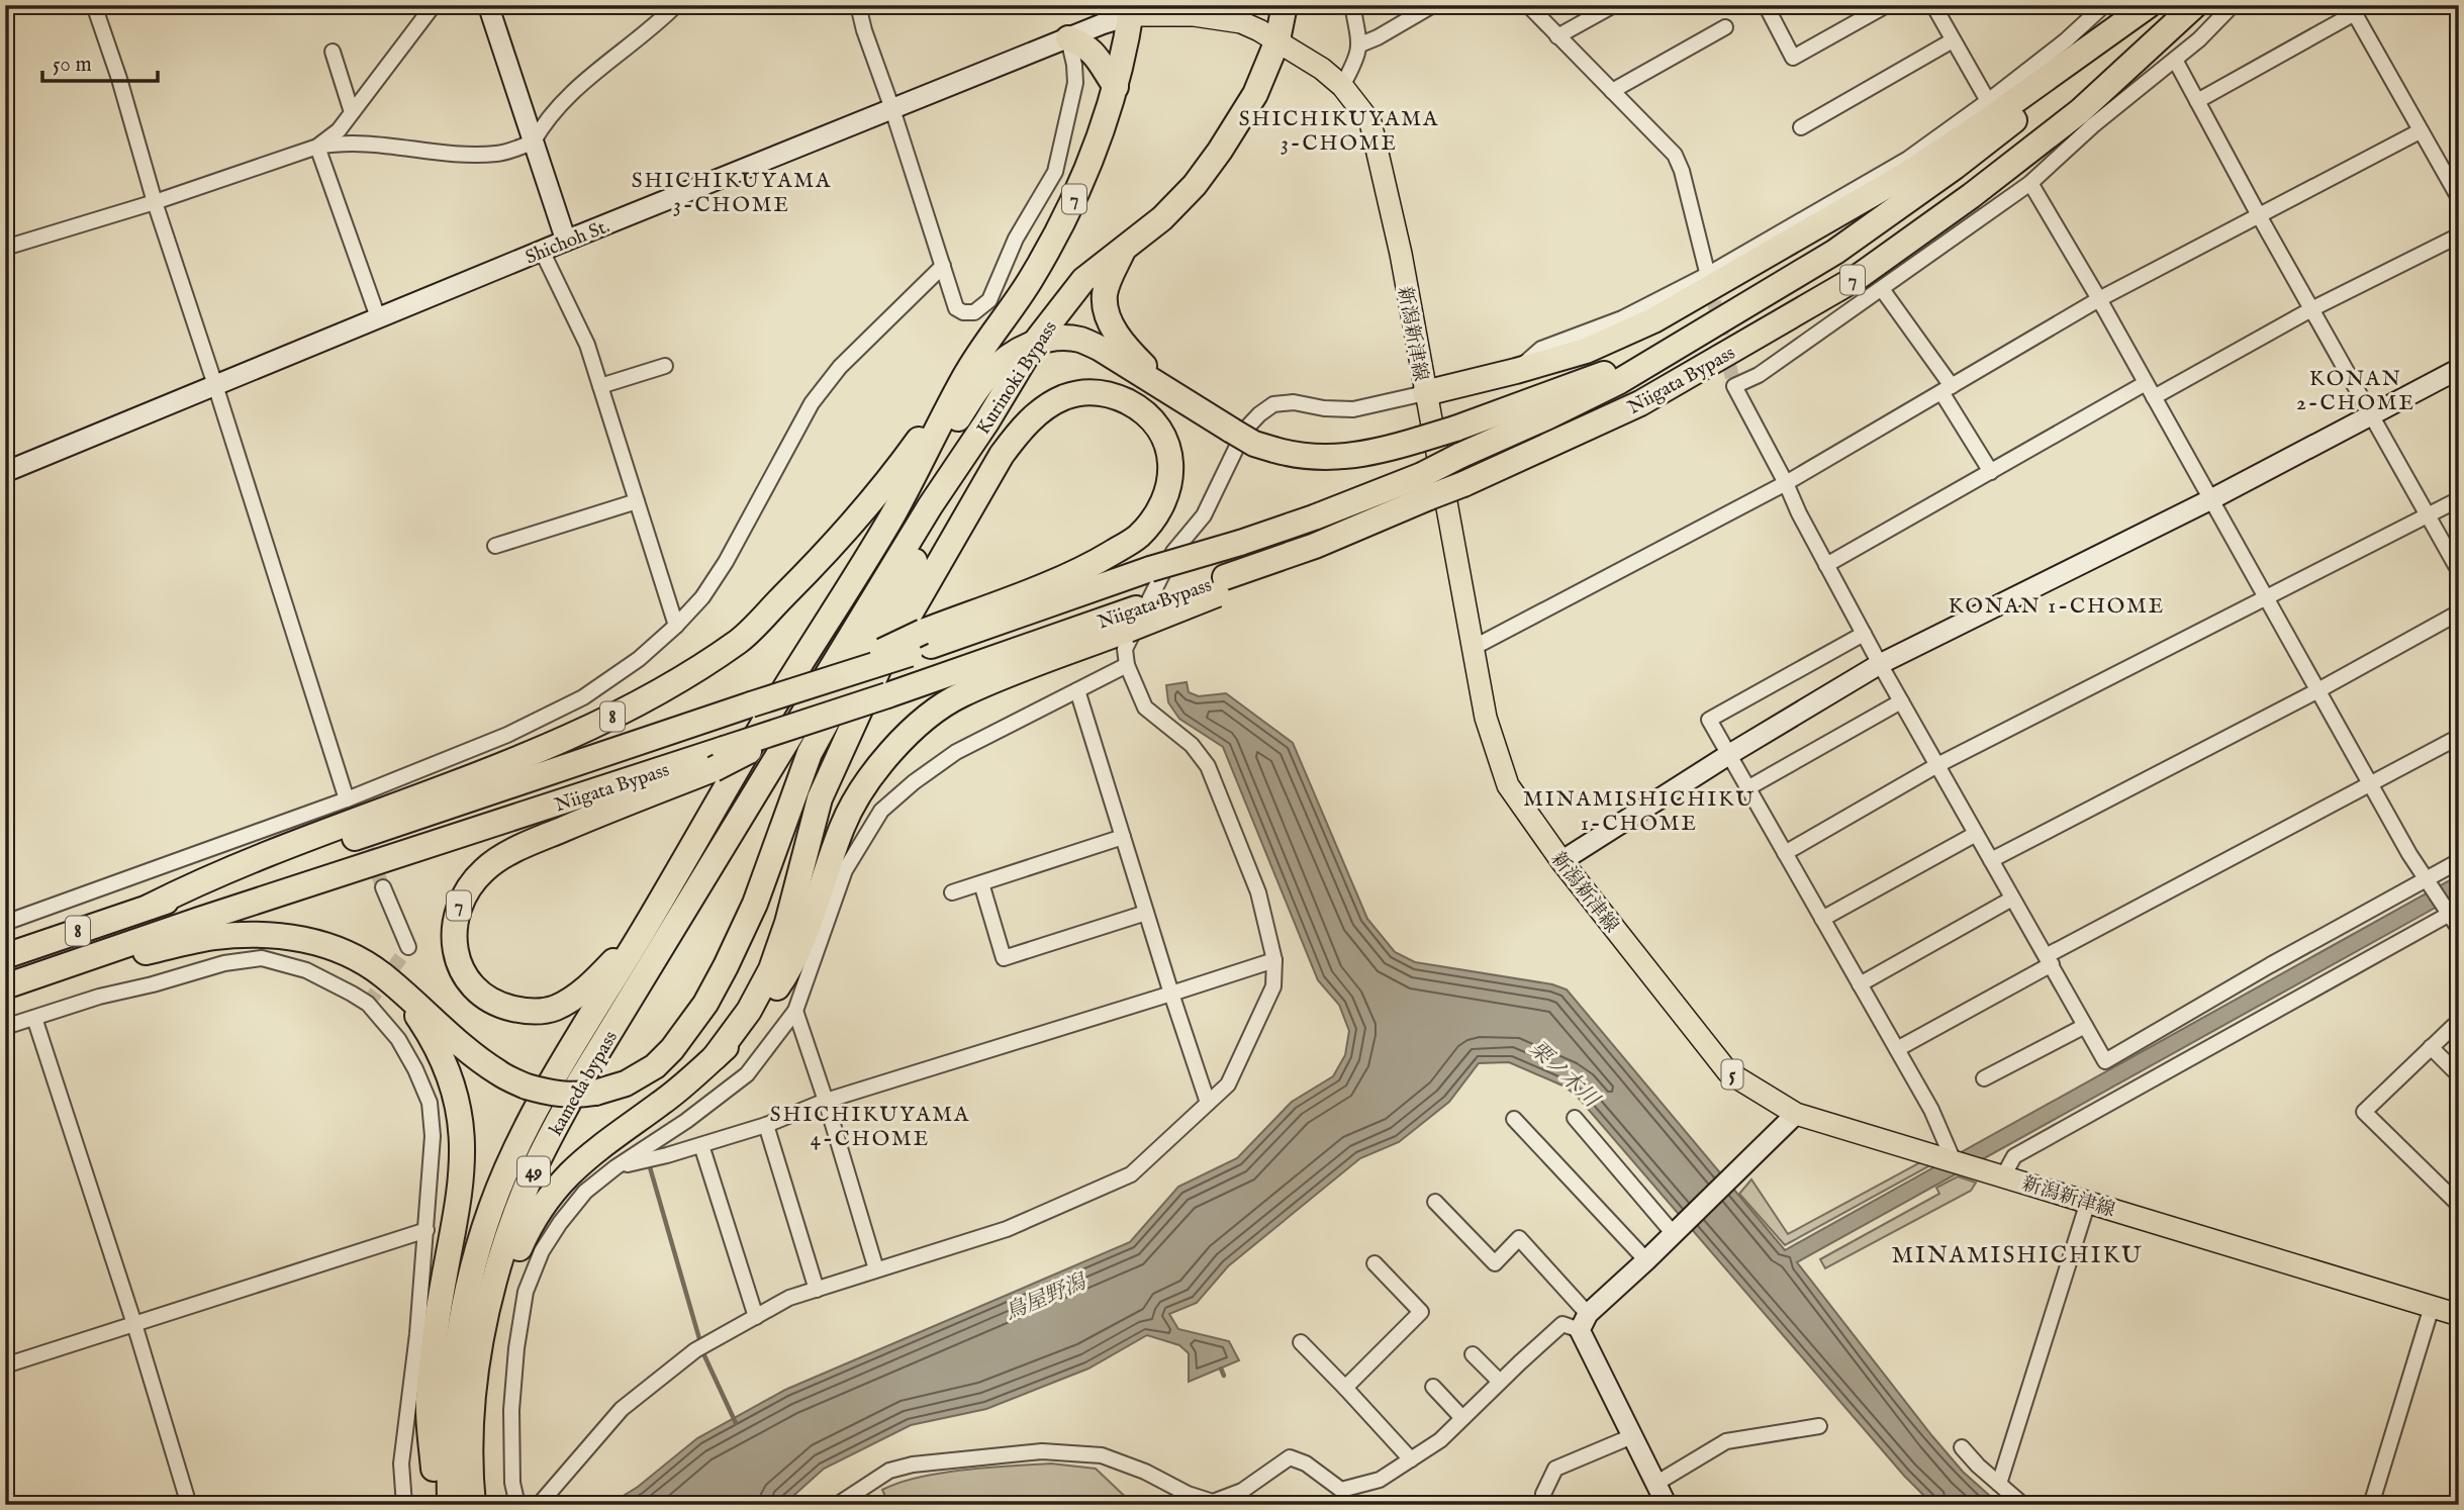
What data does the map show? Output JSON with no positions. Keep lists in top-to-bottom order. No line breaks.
{"streets":{"highway":["7","Kurinoki Bypass","Niigata Bypass","8","kameda bypass","49"],"main road":["新潟新津線","5"],"street":["Shichoh St."]},"crossings":[["7","新潟新津線"],["7","Kurinoki Bypass"],["7","Niigata Bypass"],["7","kameda bypass"],["Shichoh St.","新潟新津線"],["Shichoh St.","Kurinoki Bypass"],["新潟新津線","Kurinoki Bypass"],["Kurinoki Bypass","Niigata Bypass"],["Kurinoki Bypass","8"],["Kurinoki Bypass","kameda bypass"],["Niigata Bypass","8"],["Niigata Bypass","kameda bypass"]],"districts":["SHICHIKUYAMA 3-CHOME","SHICHIKUYAMA 3-CHOME","KONAN 2-CHOME","KONAN 1-CHOME","MINAMISHICHIKU 1-CHOME","SHICHIKUYAMA 4-CHOME","MINAMISHICHIKU"],"water":["栗ノ木川","鳥屋野潟"],"scale_bar":"50 m"}
